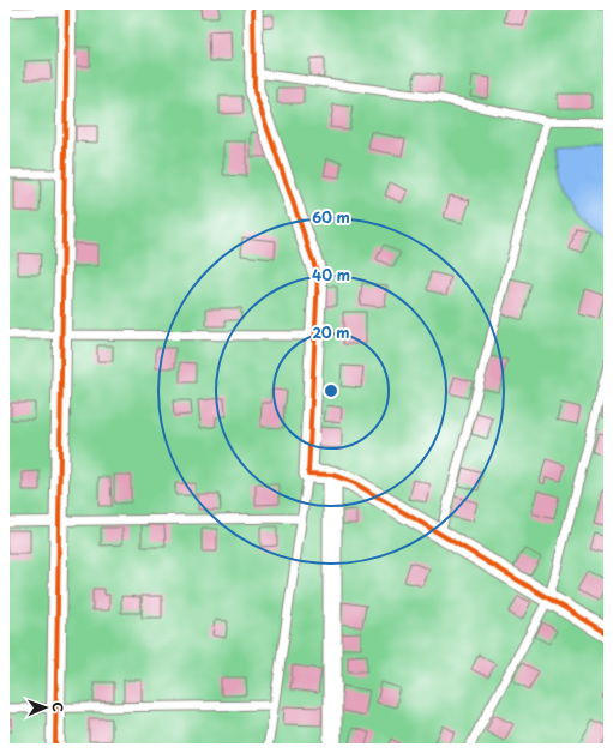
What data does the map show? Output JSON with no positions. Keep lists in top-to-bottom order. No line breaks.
{"north":"right","rings":["60 m","40 m","20 m"]}
